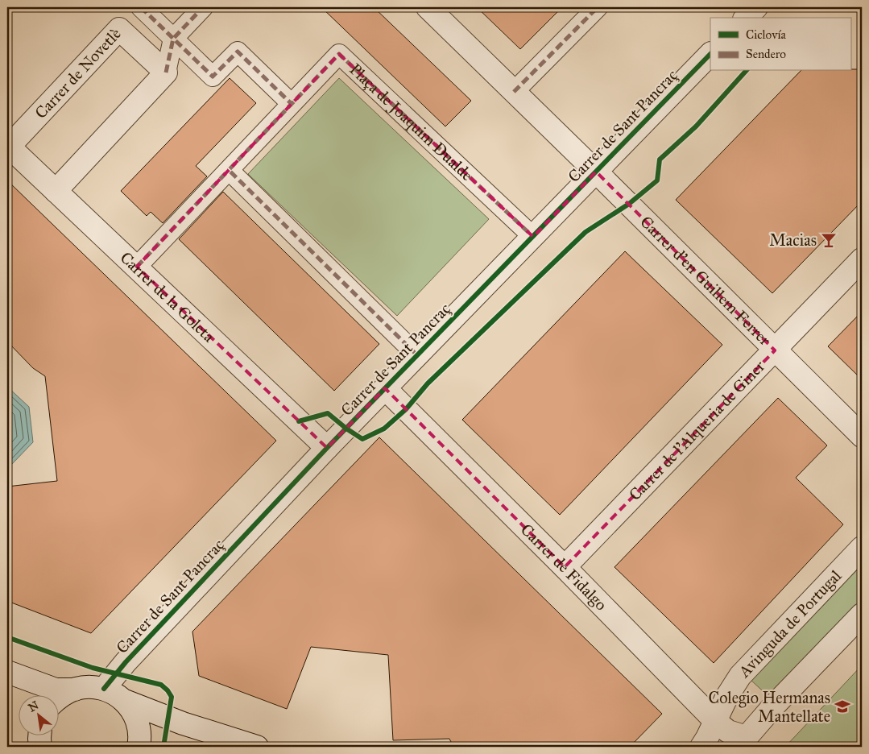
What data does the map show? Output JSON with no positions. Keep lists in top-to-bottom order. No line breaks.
{"streets":{"street":["Carrer de Novetlè","Plaça de Joaquim Dualde","Carrer de Sant Pancraç","Carrer d'en Guillem Ferrer","Carrer de la Goleta","Carrer de l'Alqueria de Giner","Carrer de Fidalgo","Avinguda de Portugal"]},"crossings":[["Carrer de Novetlè","Carrer de la Goleta"],["Plaça de Joaquim Dualde","Carrer de Sant Pancraç"],["Plaça de Joaquim Dualde","Carrer de la Goleta"],["Carrer de Sant Pancraç","Carrer d'en Guillem Ferrer"],["Carrer de Sant Pancraç","Carrer de la Goleta"],["Carrer de Sant Pancraç","Carrer de Fidalgo"],["Carrer d'en Guillem Ferrer","Carrer de l'Alqueria de Giner"],["Carrer de l'Alqueria de Giner","Carrer de Fidalgo"],["Carrer de Fidalgo","Avinguda de Portugal"]],"places":{"bar":["Macias"],"school or university":["Colegio Hermanas Mantellate"]},"legend":["Ciclovía","Sendero"],"north":"top left"}
